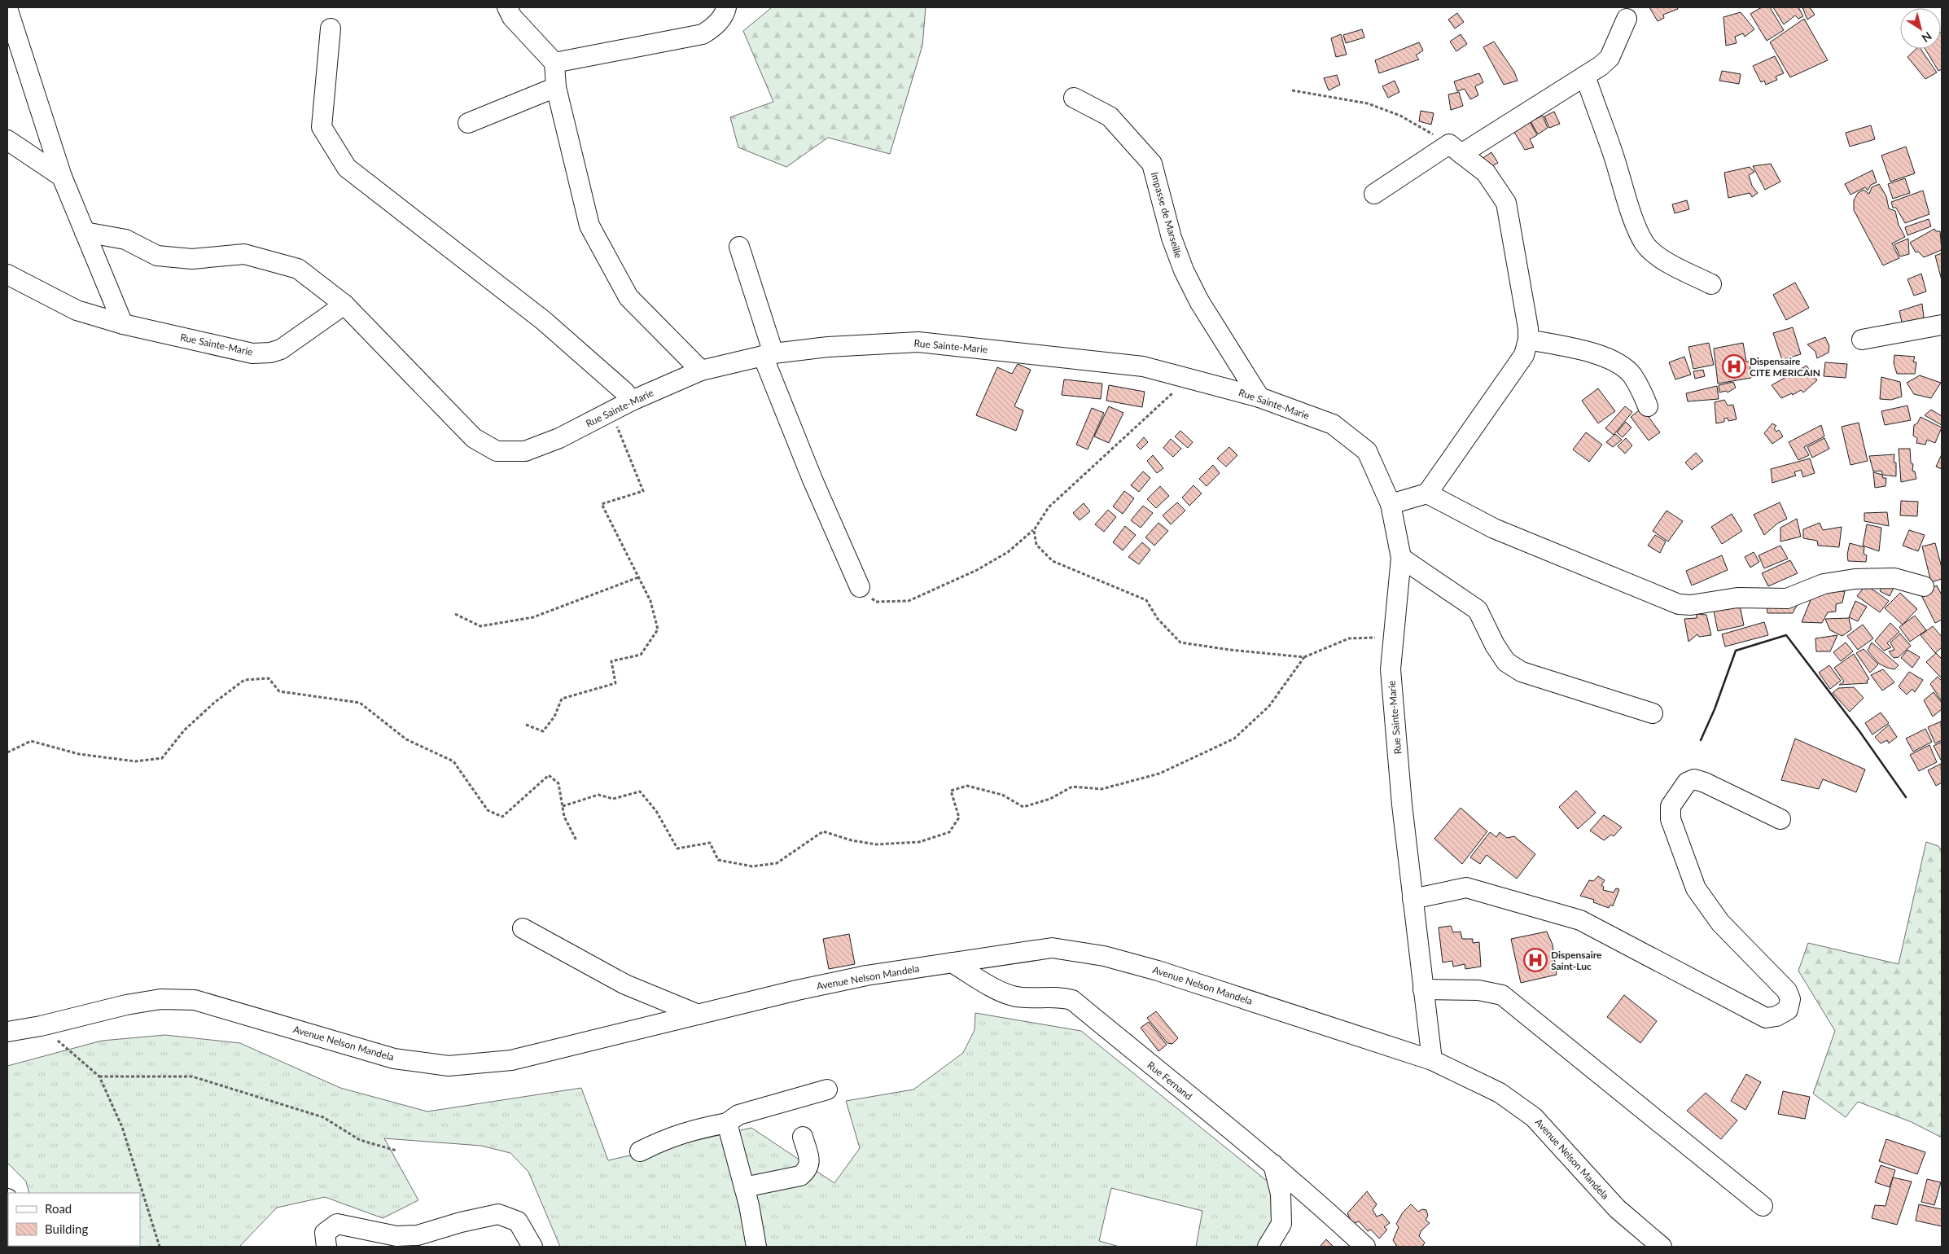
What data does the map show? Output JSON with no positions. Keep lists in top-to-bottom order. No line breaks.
{"streets":{"street":["Impasse de Marseille","Rue Sainte-Marie","Avenue Nelson Mandela","Rue Fernand"]},"crossings":[["Impasse de Marseille","Rue Sainte-Marie"],["Rue Sainte-Marie","Avenue Nelson Mandela"],["Avenue Nelson Mandela","Rue Fernand"]],"places":{"hospital":["Dispensaire CITE MERICAIN","Dispensaire Saint-Luc"]},"legend":["Road","Building"],"north":"bottom right"}
